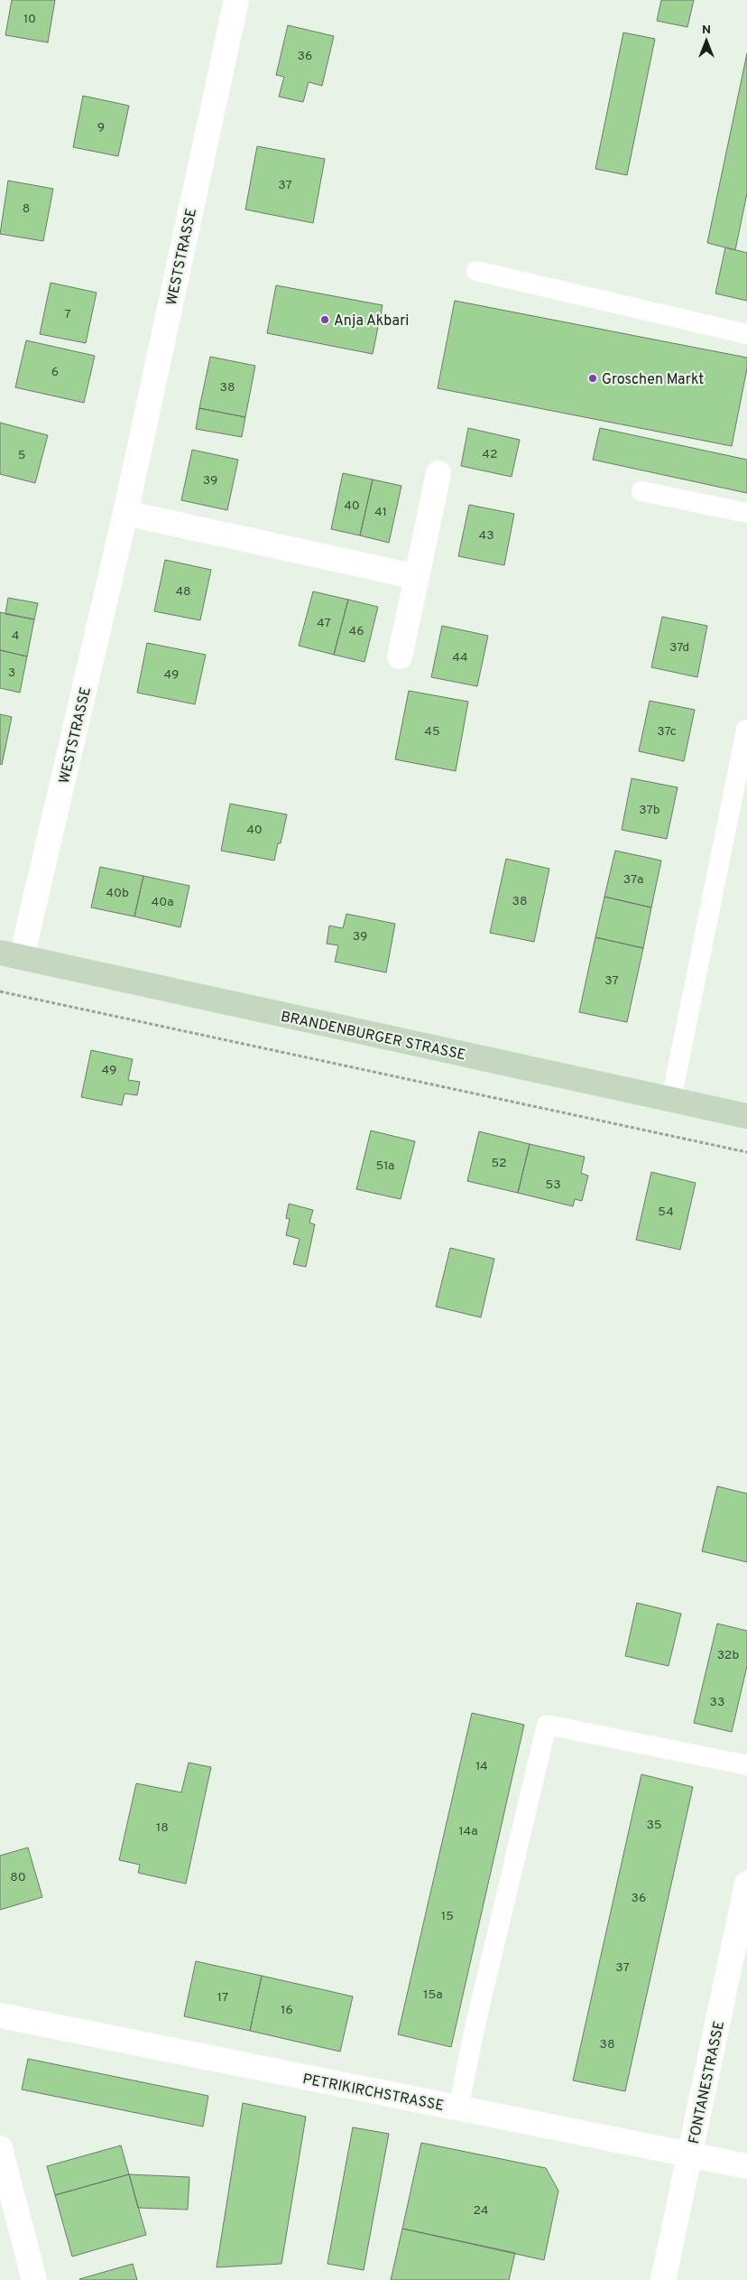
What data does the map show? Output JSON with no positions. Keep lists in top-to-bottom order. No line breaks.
{"streets":{"street":["WESTSTRASSE","BRANDENBURGER STRASSE","FONTANESTRASSE","PETRIKIRCHSTRASSE"]},"crossings":[["WESTSTRASSE","BRANDENBURGER STRASSE"],["FONTANESTRASSE","PETRIKIRCHSTRASSE"]],"places":["Anja Akbari","Groschen Markt"],"house_numbers":["10","36","9","37","8","7","6","38","42","5","39","40","41","43","48","47","46","4","37d","44","3","49","45","37c","37b","40","37a","40b","38","40a","39","37","49","52","51a","53","54","32b","33","14","35","18","14a","80","36","15","37","15a","17","16","38","24"],"north":"top"}
